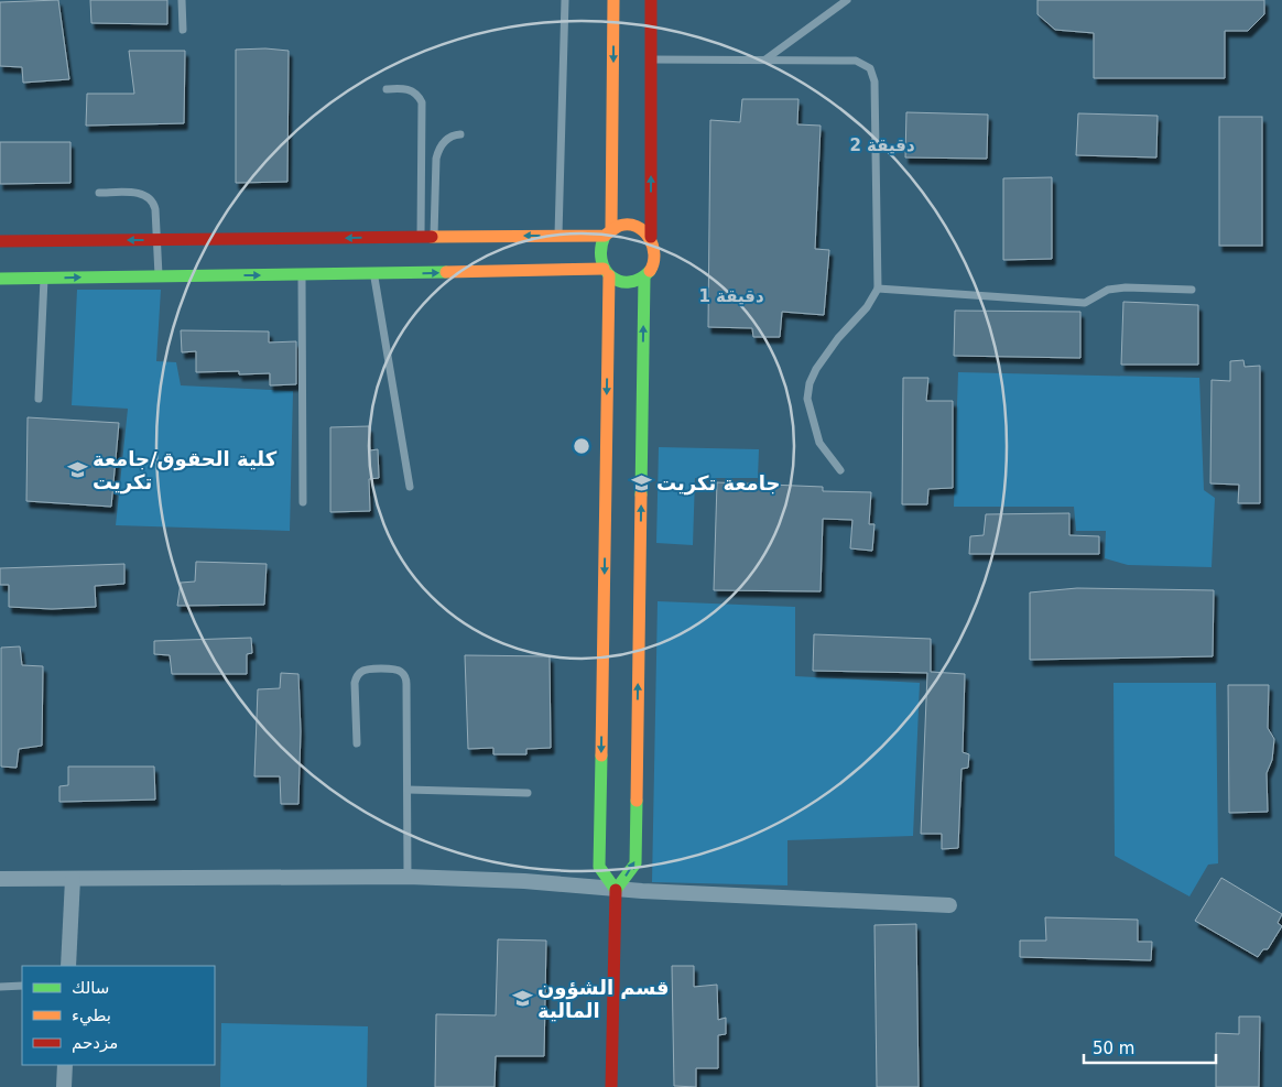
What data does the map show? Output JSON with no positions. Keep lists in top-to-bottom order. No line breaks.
{"places":{"school or university":["كلية الحقوق/جامعة تكريت","جامعة تكريت","قسم الشؤون المالية"]},"legend":["سالك","بطيء","مزدحم"],"scale_bar":"50 m","rings":["2 دقيقة","1 دقيقة"]}
